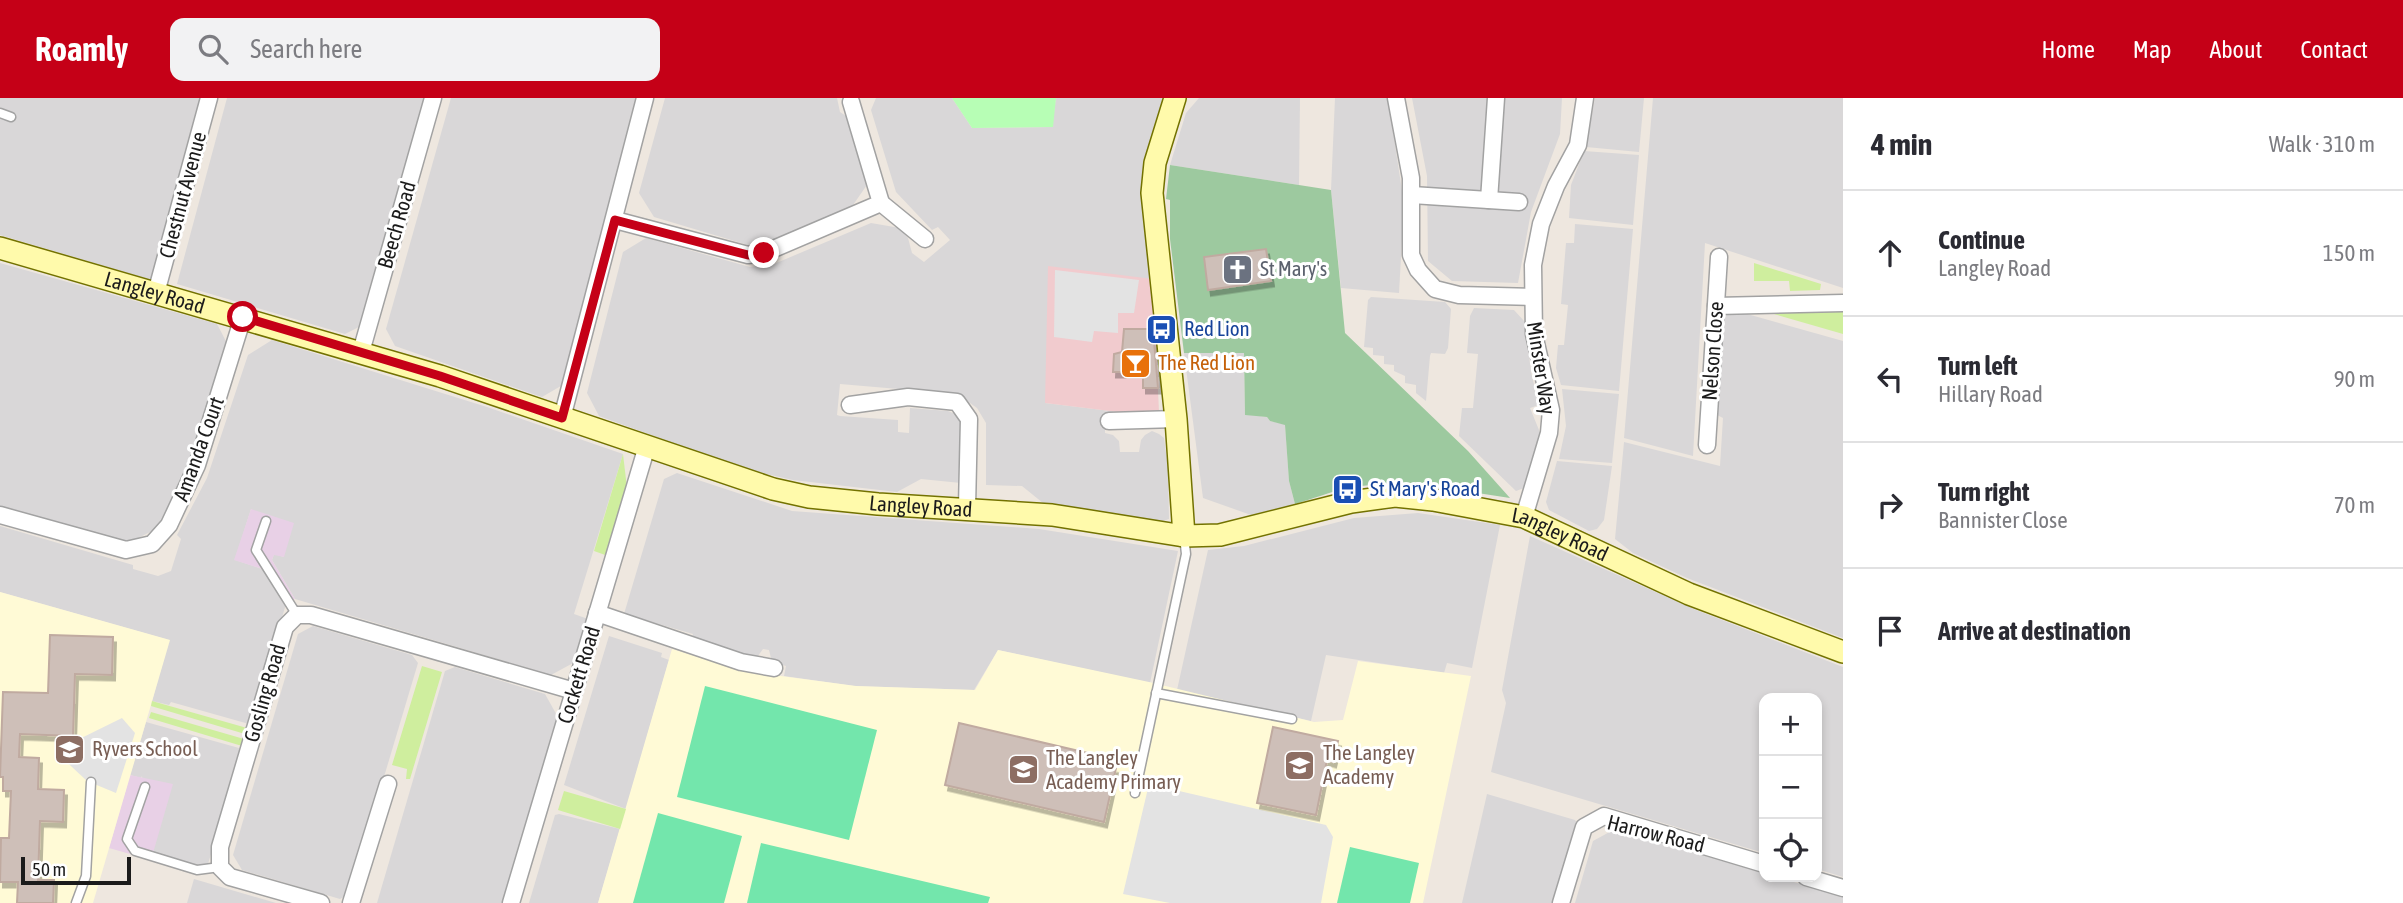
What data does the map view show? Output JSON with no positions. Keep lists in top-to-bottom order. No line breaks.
{"streets":{"street":["Chestnut Avenue","Beech Road","Langley Road","Nelson Close","Minster Way","Amanda Court","Cockett Road","Gosling Road","Harrow Road"]},"crossings":[["Chestnut Avenue","Langley Road"],["Beech Road","Langley Road"],["Langley Road","Minster Way"],["Langley Road","Amanda Court"],["Langley Road","Cockett Road"]],"places":{"church":["St Mary's"],"bus stop":["Red Lion","St Mary's Road"],"bar":["The Red Lion"],"school or university":["Ryvers School","The Langley Academy","The Langley Academy Primary"]},"scale_bar":"50 m","page":{"header":"Roamly","search":"Search here","nav":["Home","Map","About","Contact"],"heading":["4 min","Walk · 310 m"],"list":[["Continue","Langley Road","150 m"],["Turn left","Hillary Road","90 m"],["Turn right","Bannister Close","70 m"],"Arrive at destination"],"map_buttons":["+","−"],"scale":"50 m"}}
